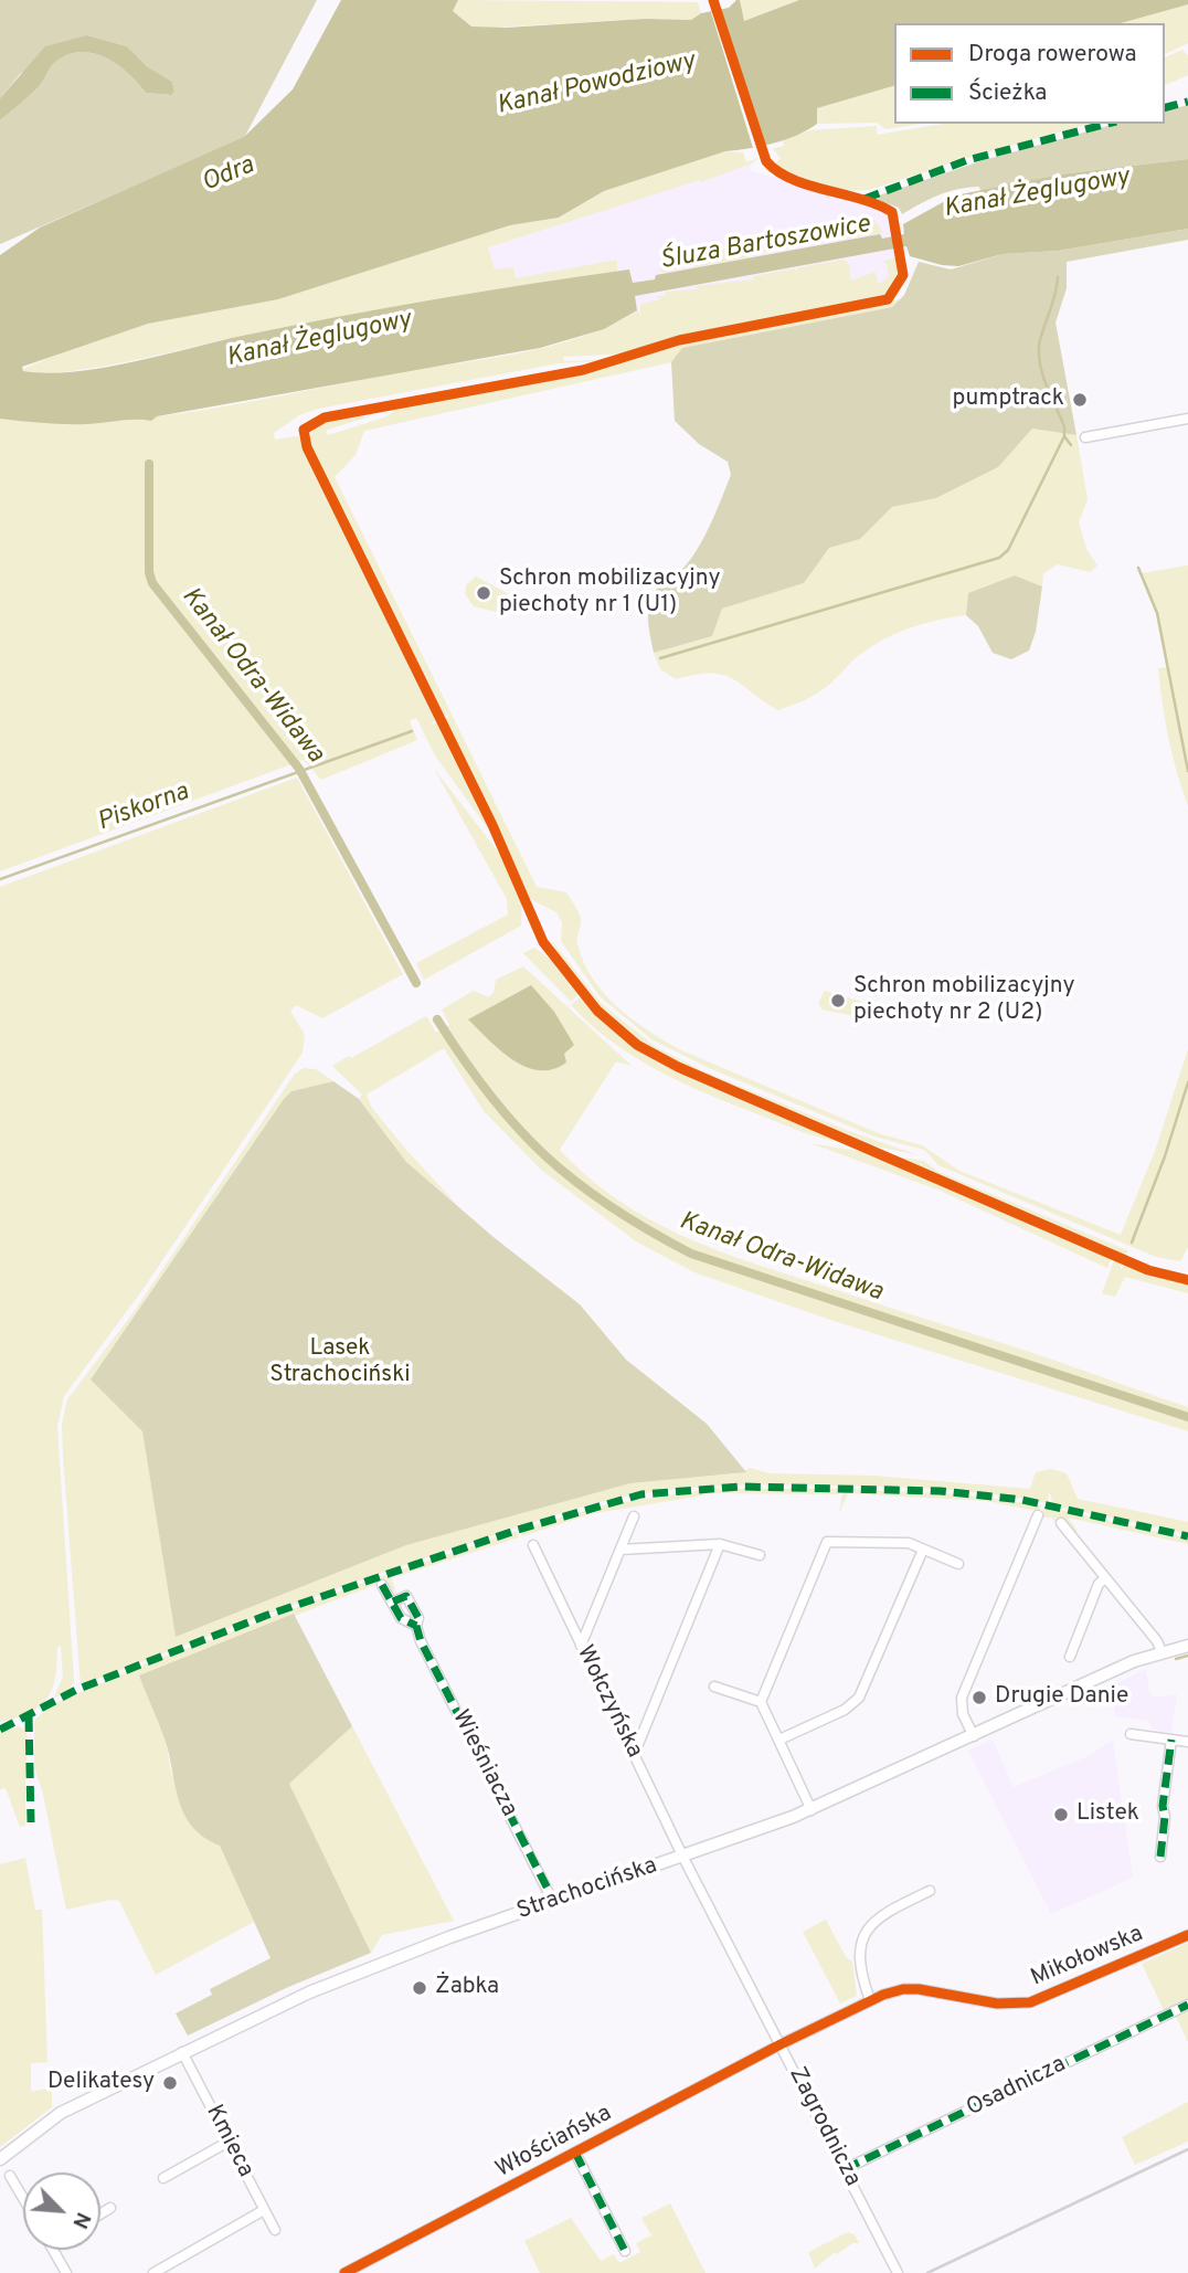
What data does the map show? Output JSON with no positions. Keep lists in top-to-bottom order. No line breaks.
{"streets":{"main road":["Strachocińska"],"street":["Wołczyńska","Wieśniacza","Mikołowska","Osadnicza","Zagrodnicza","Kmieca","Włościańska"]},"crossings":[["Wołczyńska","Strachocińska"],["Wołczyńska","Zagrodnicza"],["Wieśniacza","Strachocińska"],["Strachocińska","Zagrodnicza"],["Strachocińska","Kmieca"],["Mikołowska","Zagrodnicza"],["Mikołowska","Włościańska"],["Osadnicza","Zagrodnicza"],["Zagrodnicza","Włościańska"]],"water":["Kanał Powodziowy","Odra","Kanał Żeglugowy","Śluza Bartoszowice","Kanał Odra-Widawa","Piskorna"],"parks":["Lasek Strachociński"],"places":["pumptrack","Schron mobilizacyjny piechoty nr 1 (U1)","Schron mobilizacyjny piechoty nr 2 (U2)","Drugie Danie","Listek","Żabka","Delikatesy"],"legend":["Droga rowerowa","Ścieżka"],"north":"bottom right"}
